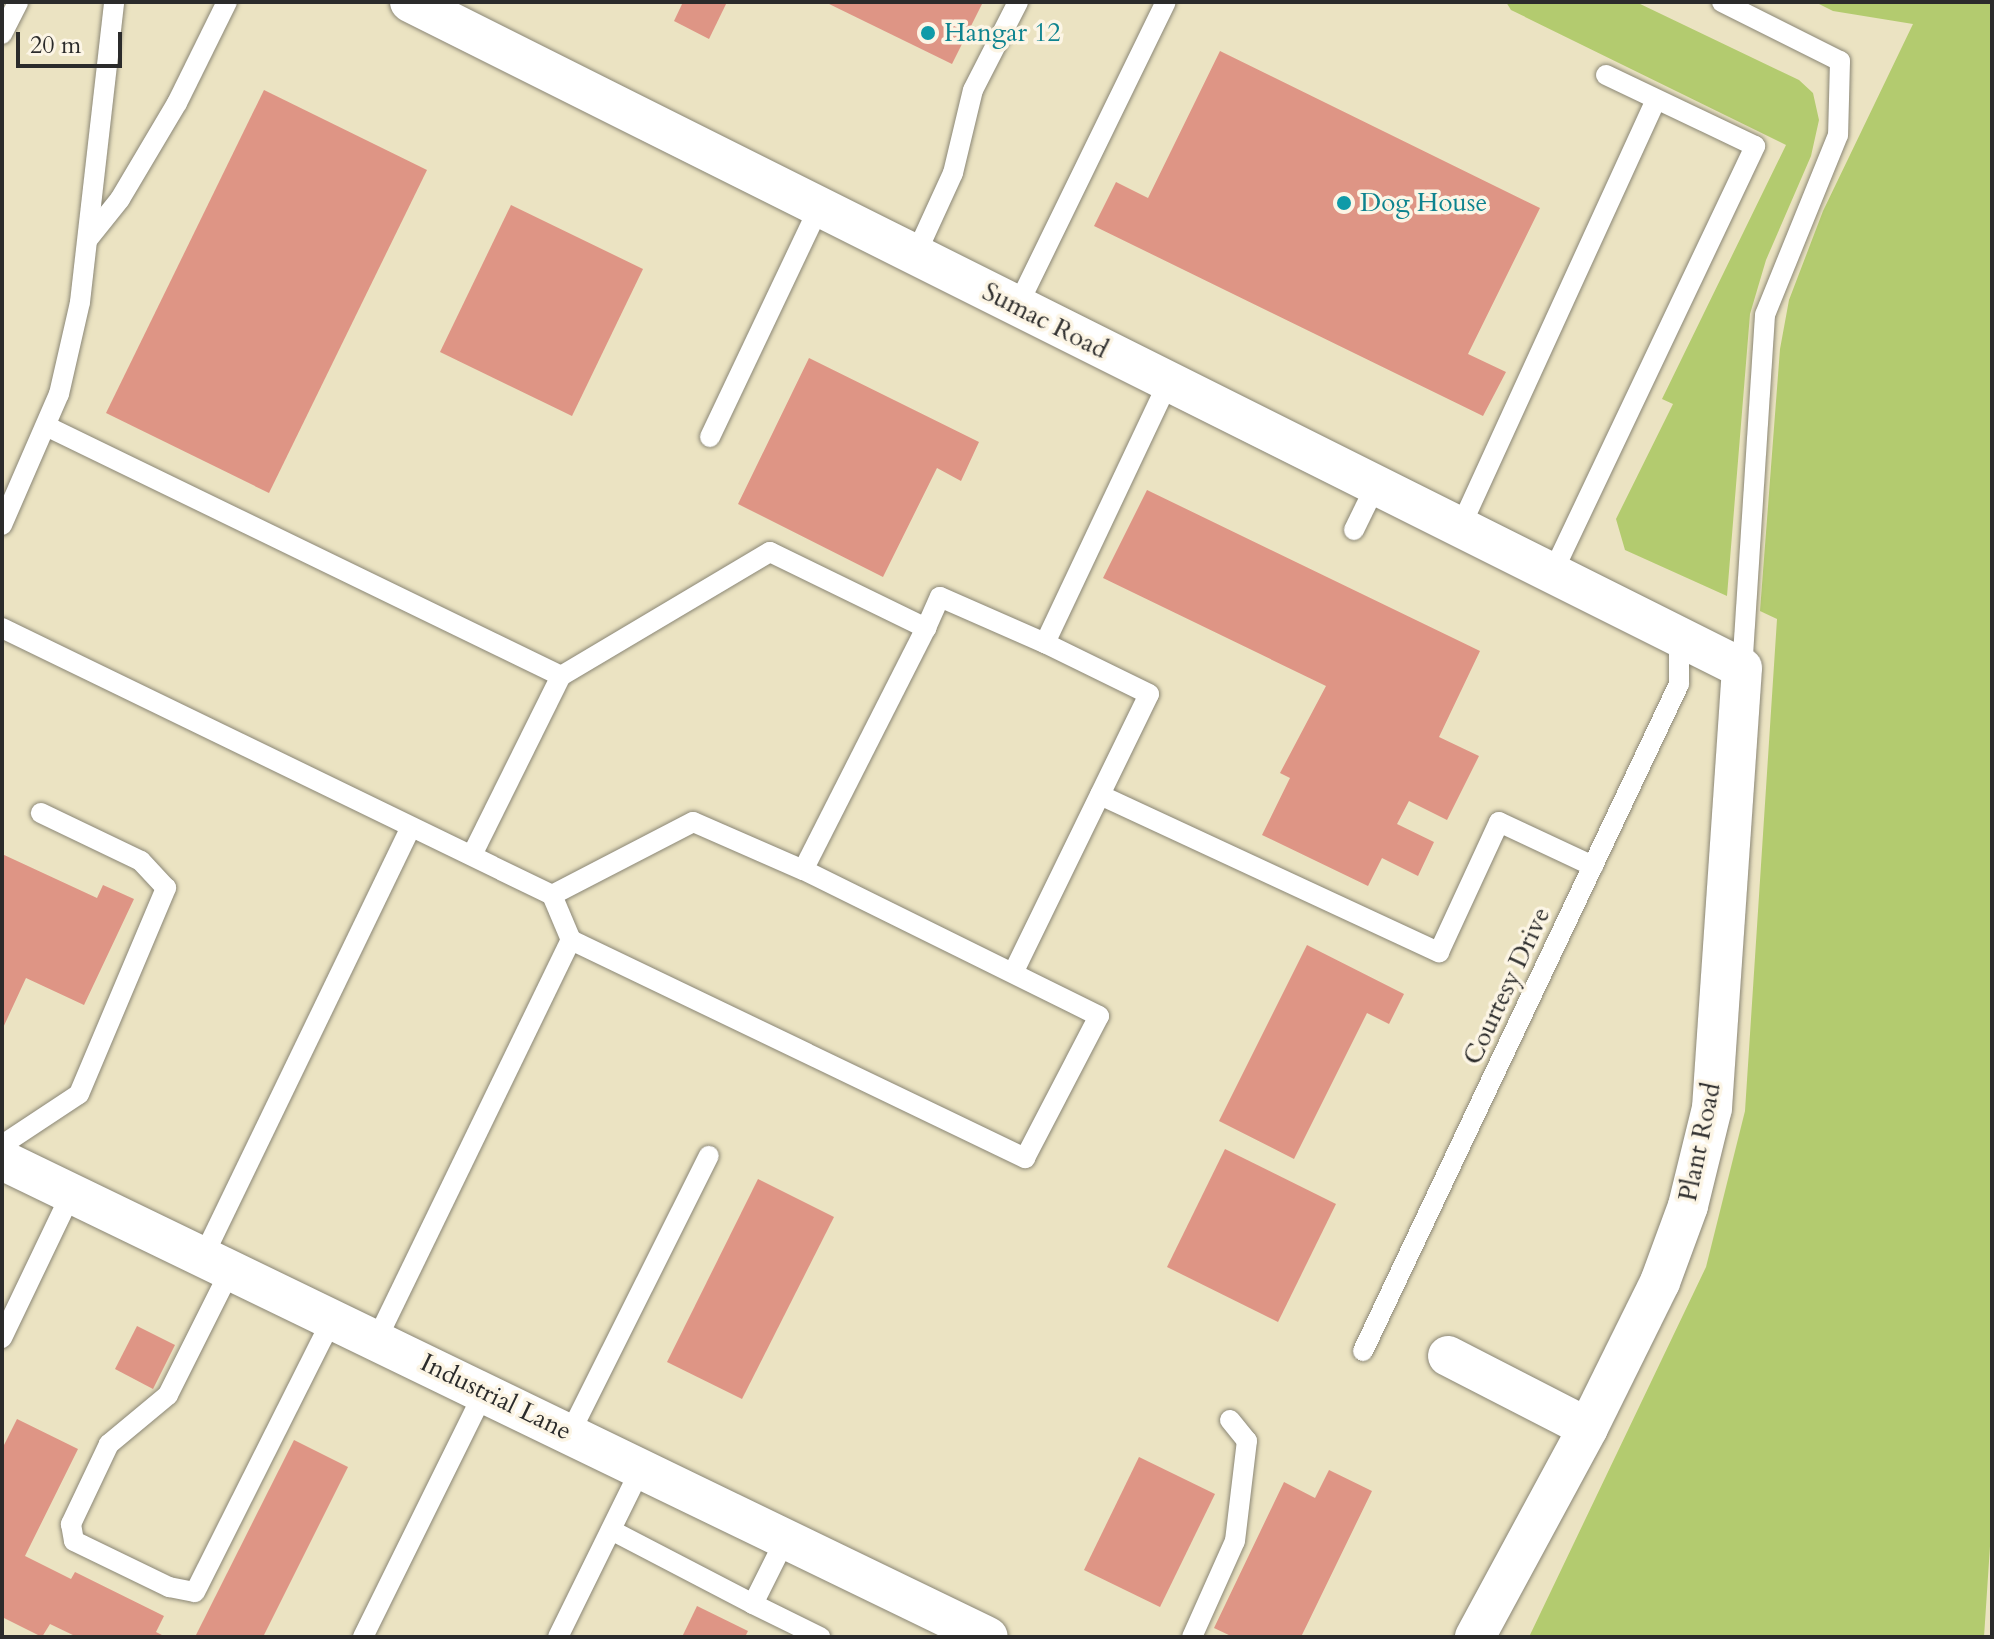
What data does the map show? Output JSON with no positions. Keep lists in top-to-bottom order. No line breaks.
{"streets":{"street":["Sumac Road","Plant Road","Industrial Lane"],"lane":["Courtesy Drive"]},"crossings":[["Sumac Road","Courtesy Drive"]],"places":["Hangar 12","Dog House"],"scale_bar":"20 m"}
